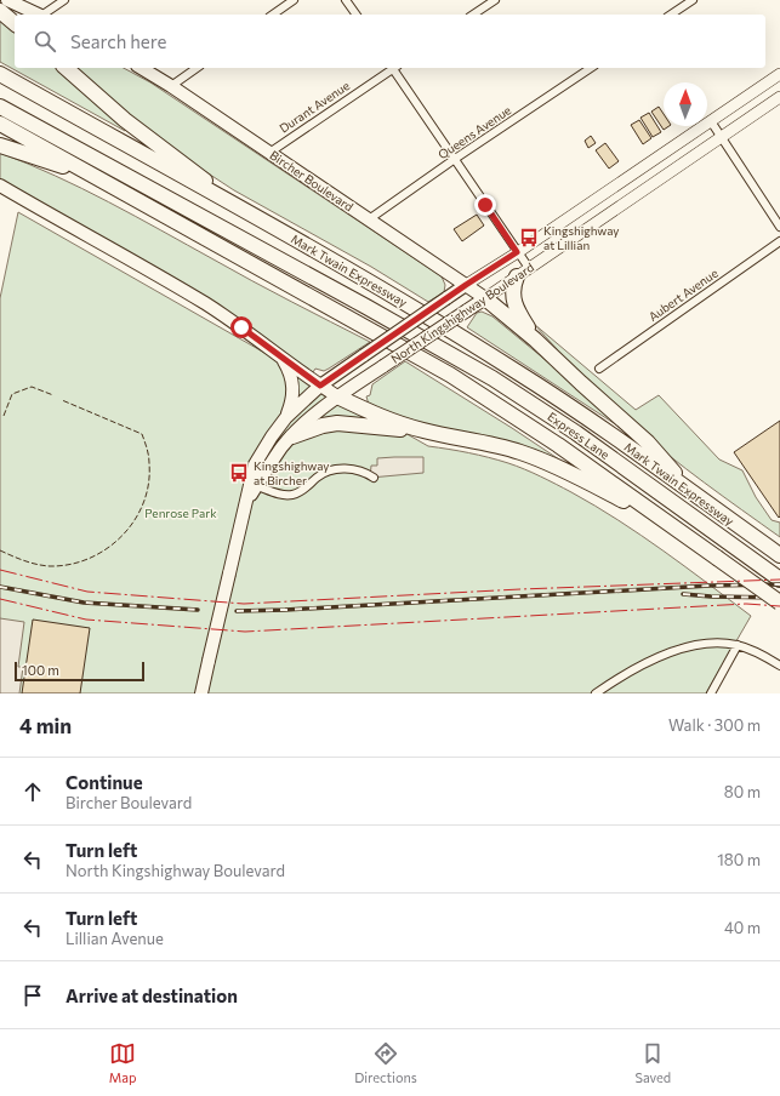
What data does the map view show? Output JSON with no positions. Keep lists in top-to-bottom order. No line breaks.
{"streets":{"highway":["Mark Twain Expressway","Express Lane"],"main road":["Bircher Boulevard","North Kingshighway Boulevard"],"street":["Durant Avenue","Queens Avenue","Aubert Avenue"]},"crossings":[["Durant Avenue","Bircher Boulevard"],["Queens Avenue","Bircher Boulevard"],["Bircher Boulevard","North Kingshighway Boulevard"]],"parks":["Penrose Park"],"places":{"bus stop":["Kingshighway at Lillian","Kingshighway at Bircher"]},"scale_bar":"100 m","north":"top","page":{"search":"Search here","scale":"100 m","heading":["4 min","Walk · 300 m"],"list":[["Continue","Bircher Boulevard","80 m"],["Turn left","North Kingshighway Boulevard","180 m"],["Turn left","Lillian Avenue","40 m"],"Arrive at destination"],"nav":["Map","Directions","Saved"]}}
